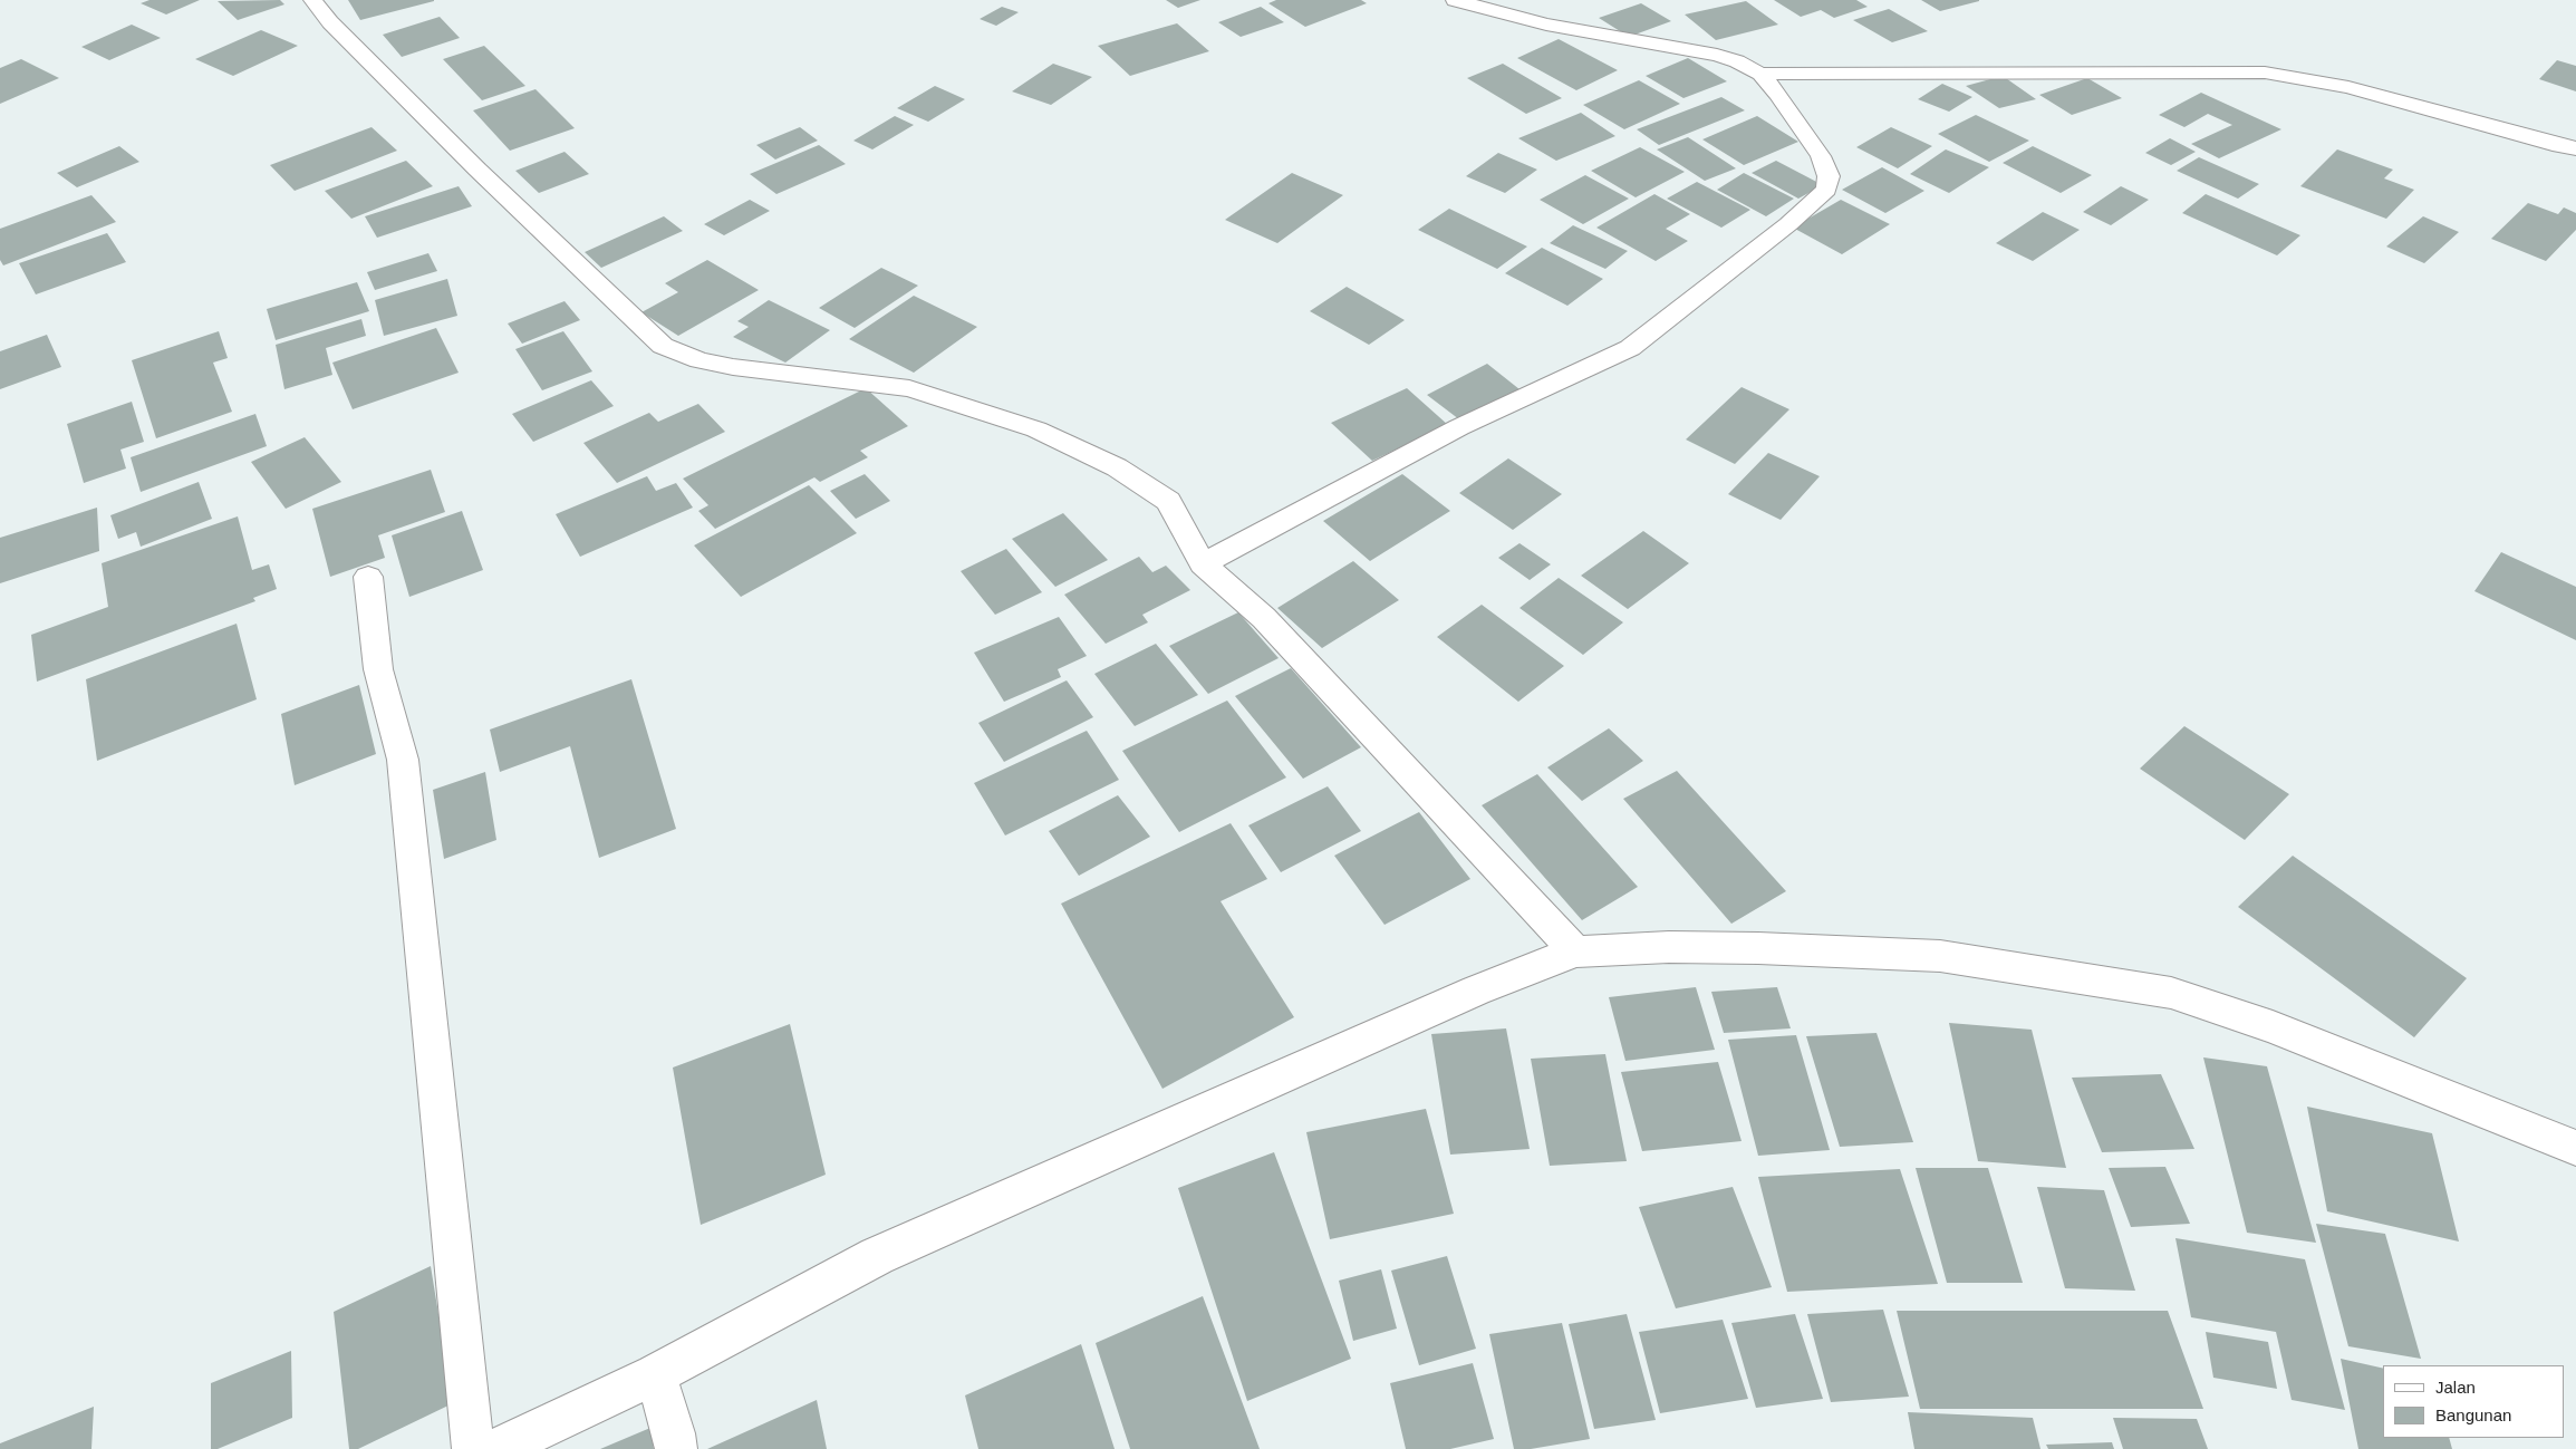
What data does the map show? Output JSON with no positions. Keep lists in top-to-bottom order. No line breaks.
{"legend":["Jalan","Bangunan"]}
